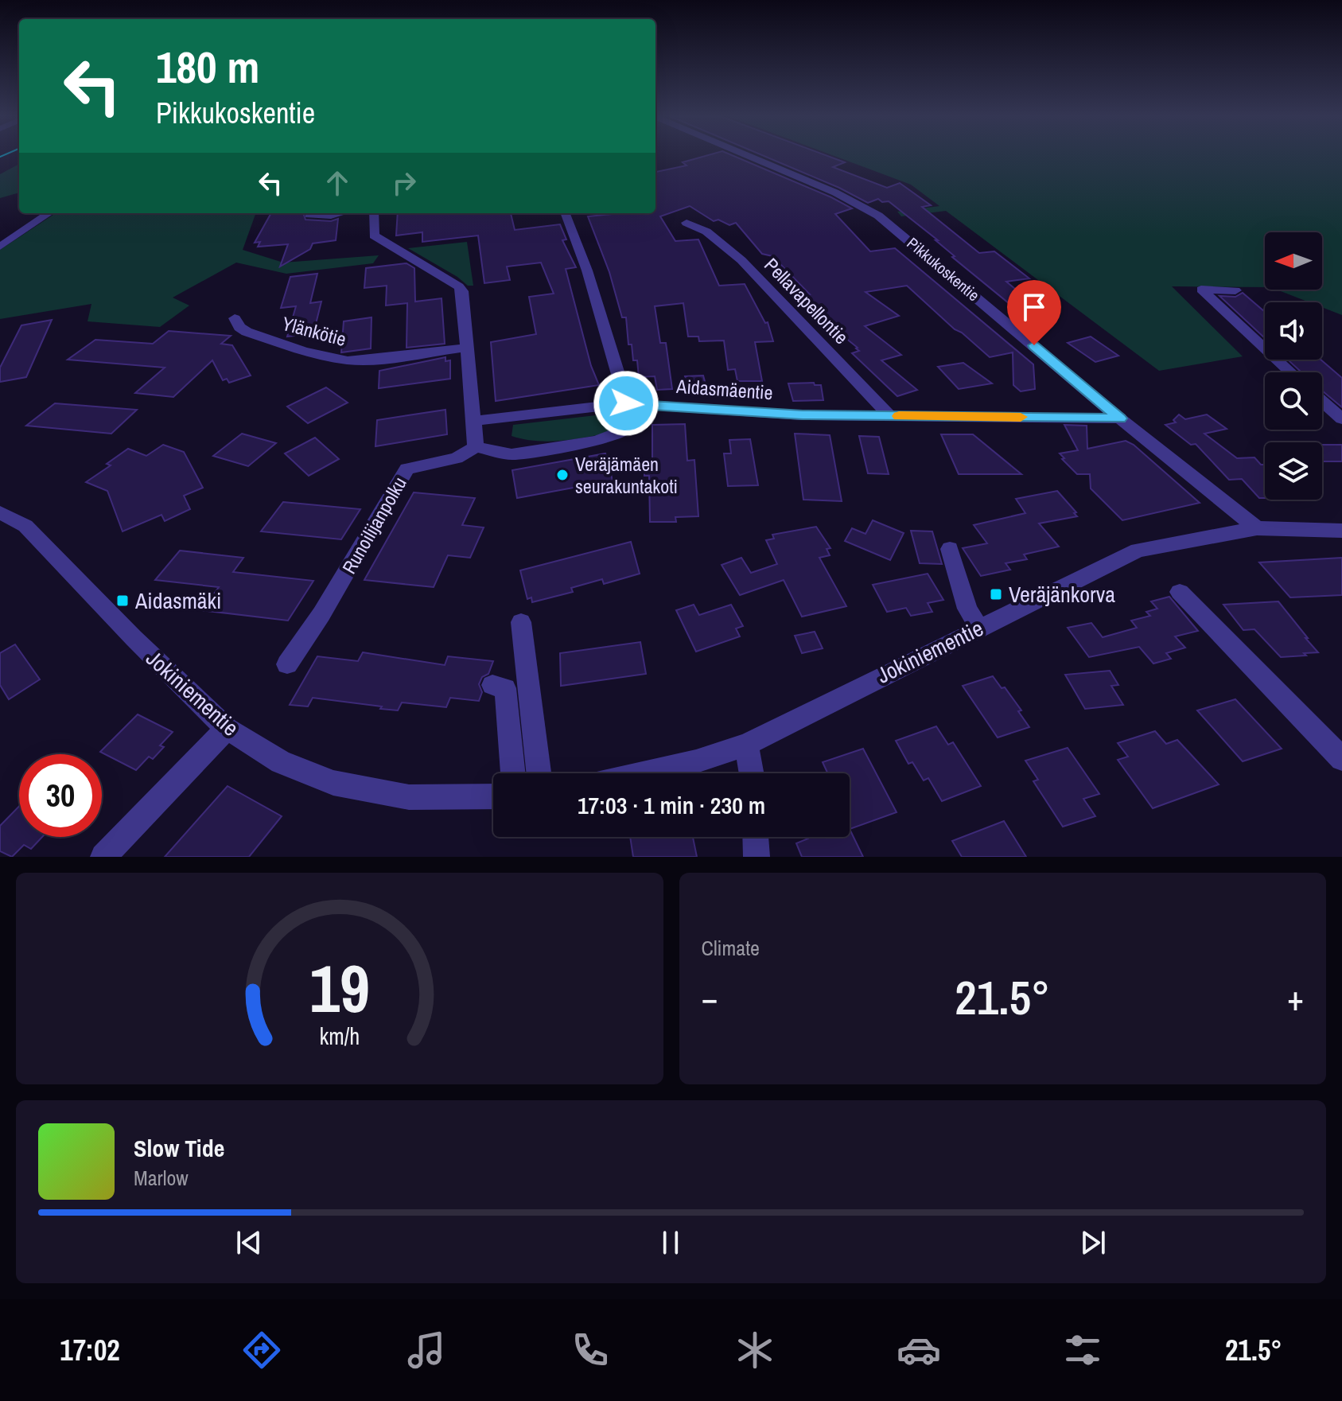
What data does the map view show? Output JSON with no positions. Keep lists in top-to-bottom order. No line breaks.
{"streets":{"street":["Pikkukoskentie","Pellavapellontie","Ylänkötie","Aidasmäentie","Runoilijanpolku","Jokiniementie"]},"crossings":[["Pikkukoskentie","Aidasmäentie"],["Pikkukoskentie","Jokiniementie"],["Pellavapellontie","Aidasmäentie"]],"places":{"other":["Veräjämäen seurakuntakoti"],"transit":["Veräjänkorva","Aidasmäki"]},"north":"left","page":{"turn":["180 m","Pikkukoskentie"],"limit":"30","trip":"17:03 · 1 min · 230 m","tile":"Climate","heat":["−","21.5°","+"],"song":["Slow Tide","Marlow"],"tabs":["17:02","21.5°"],"gauge":["19","km/h"]}}
